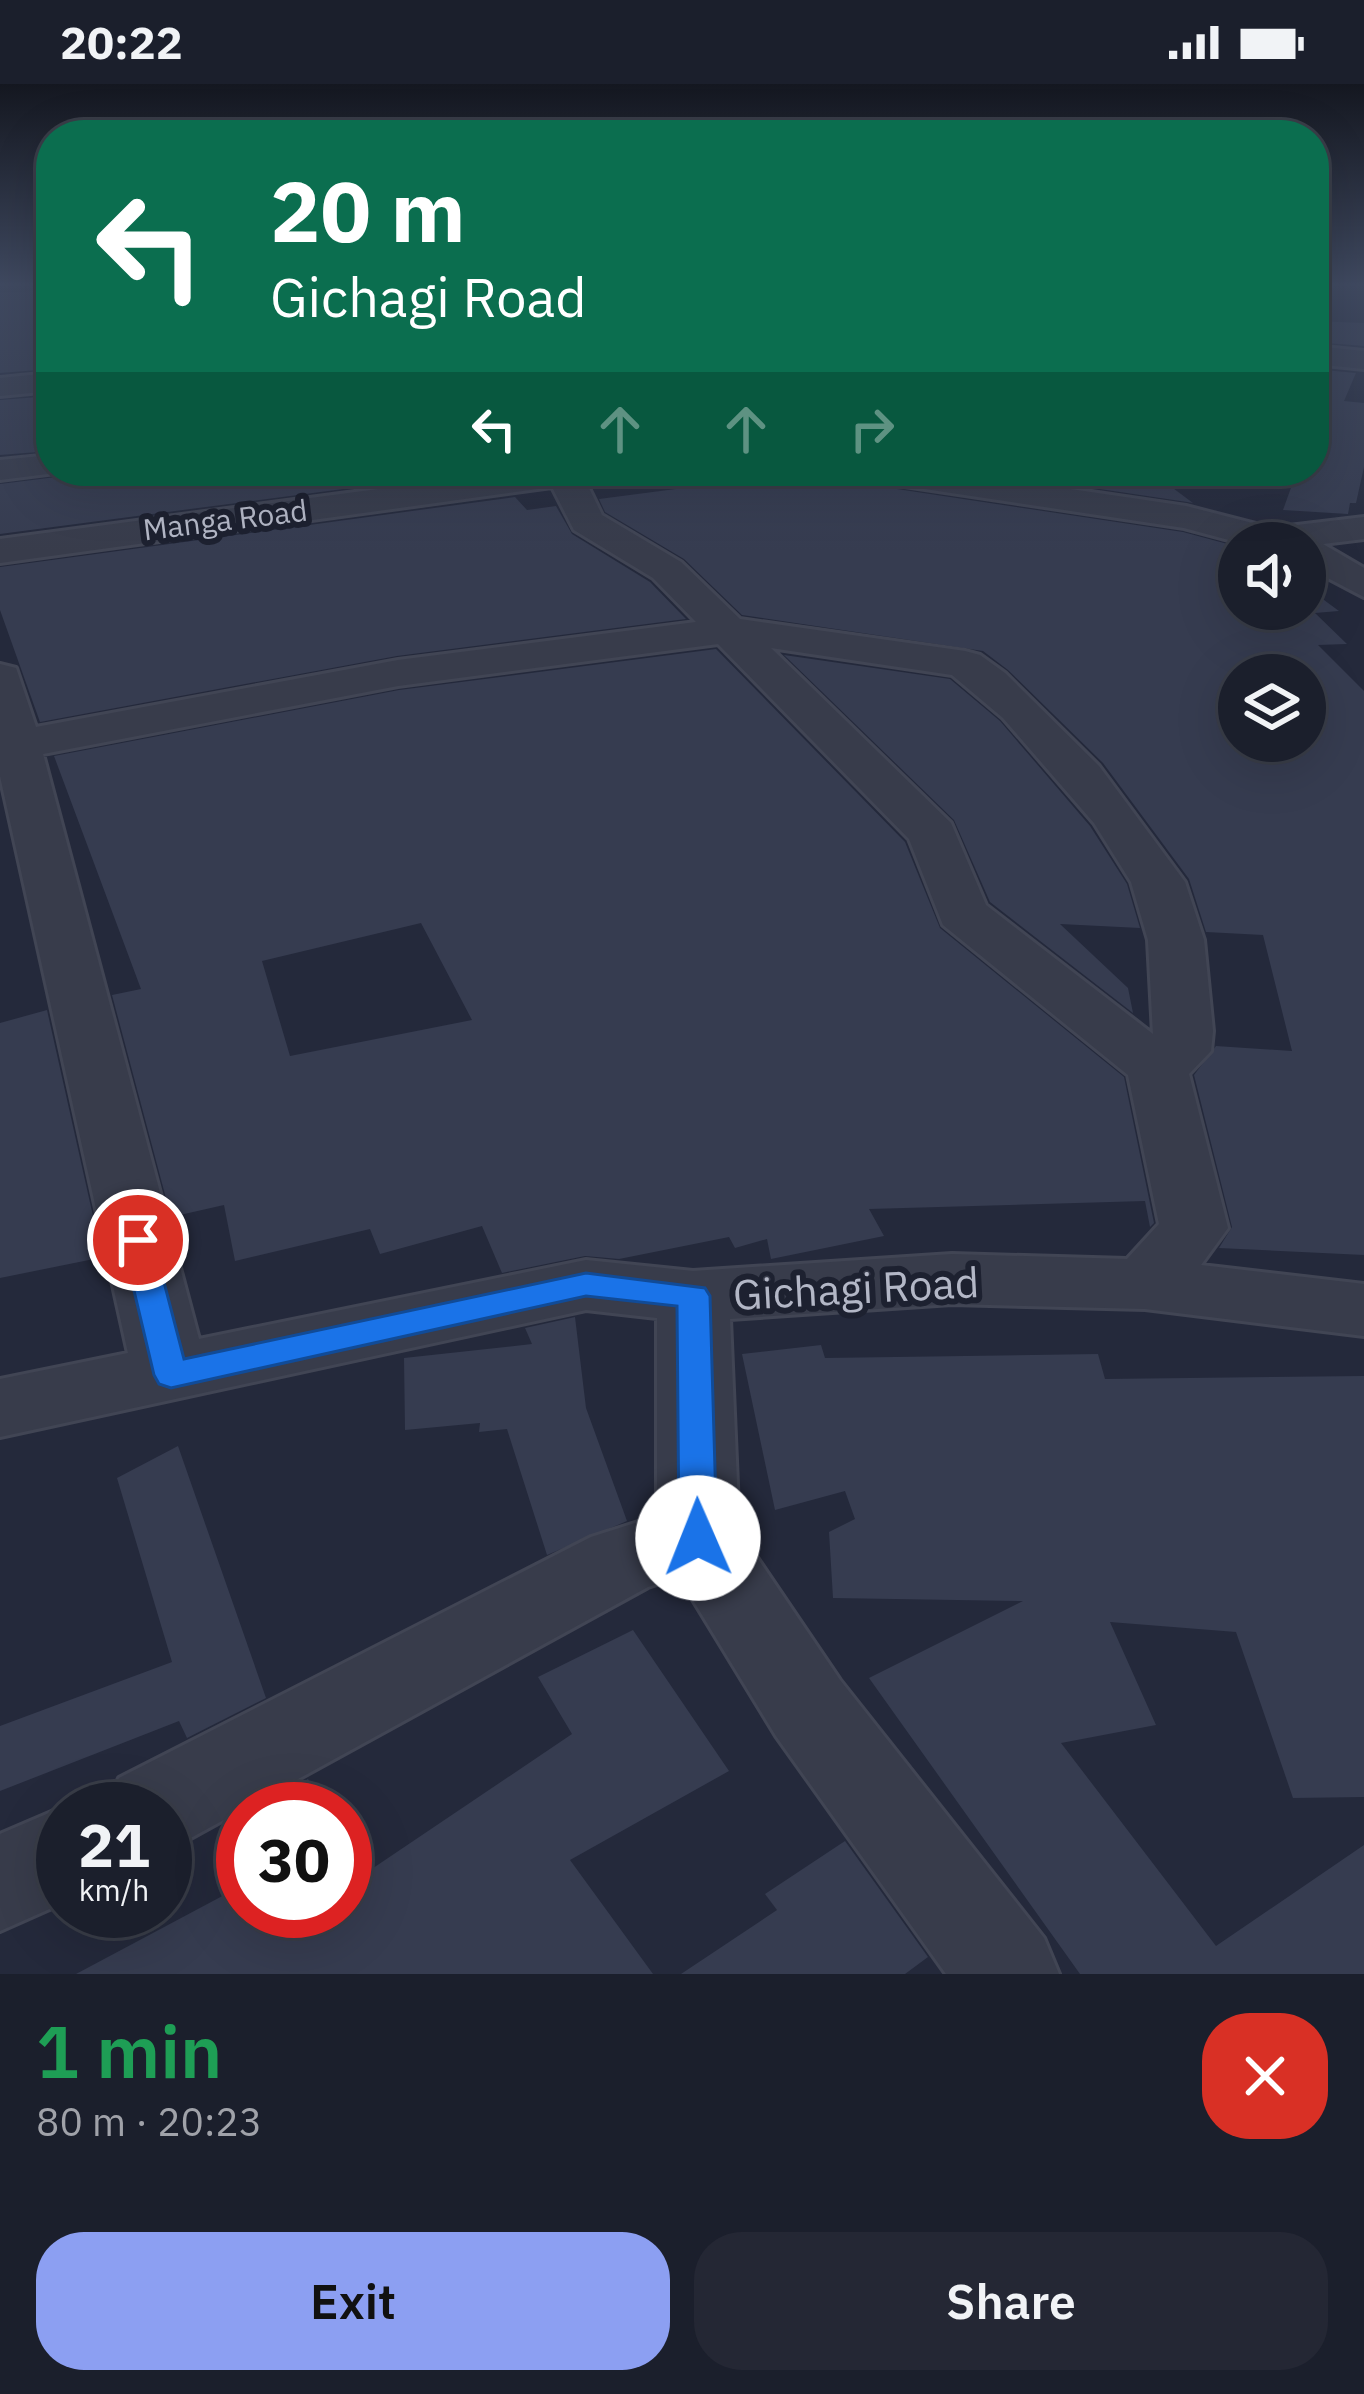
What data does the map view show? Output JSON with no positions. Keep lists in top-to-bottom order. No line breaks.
{"streets":{"street":["Manga Road","Gichagi Road"]},"page":{"status":"20:22","turn":["20 m","Gichagi Road"],"speed":"21 km/h","limit":"30","heading":["1 min","80 m · 20:23"],"buttons":["Exit","Share"]}}
